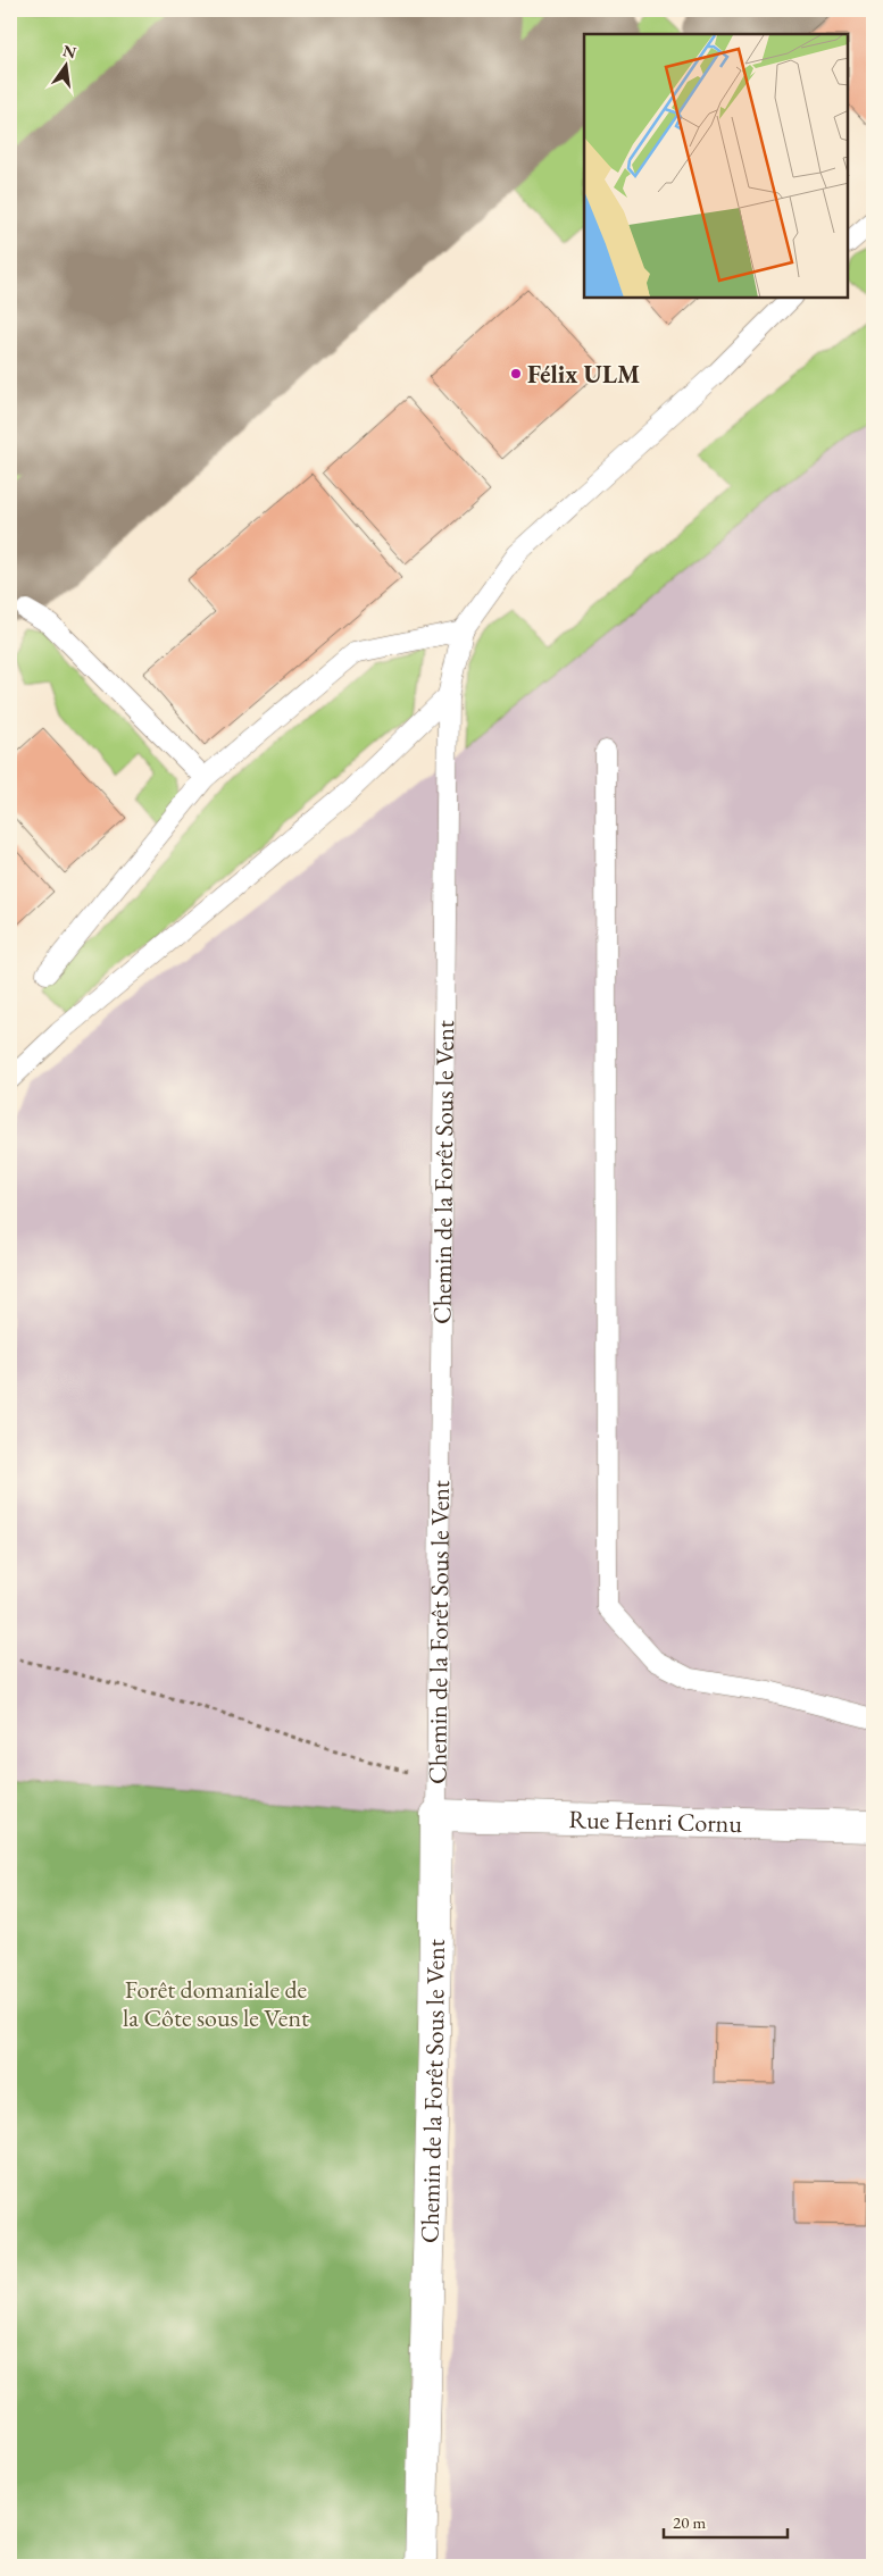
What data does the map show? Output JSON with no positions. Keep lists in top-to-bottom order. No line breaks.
{"streets":{"street":["Chemin de la Forêt Sous le Vent","Rue Henri Cornu"]},"crossings":[["Chemin de la Forêt Sous le Vent","Rue Henri Cornu"]],"parks":["Forêt domaniale de la Côte sous le Vent"],"places":["Félix ULM"],"scale_bar":"20 m","north":"top"}
